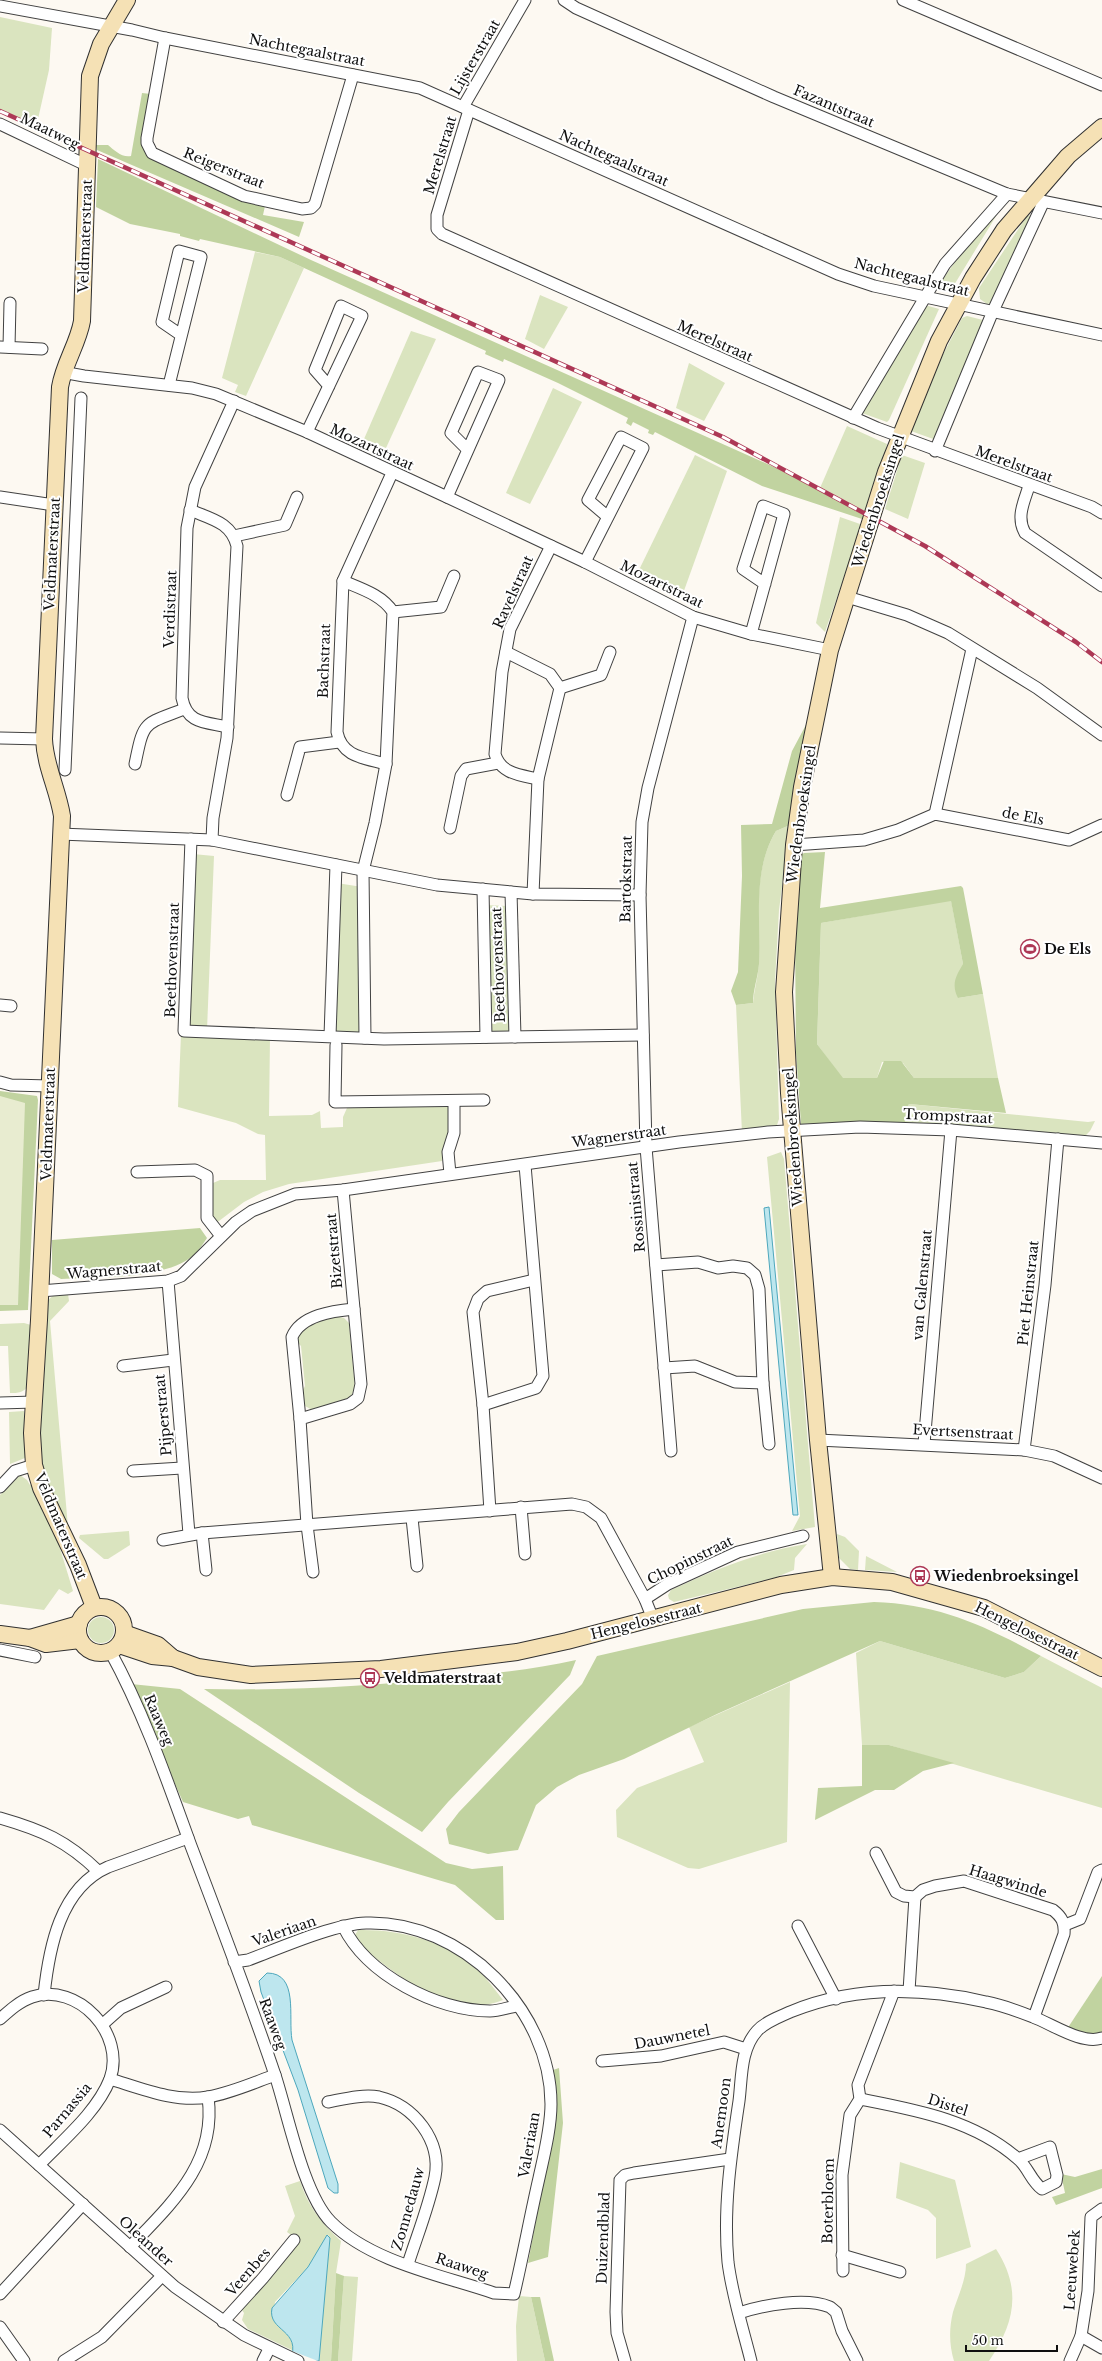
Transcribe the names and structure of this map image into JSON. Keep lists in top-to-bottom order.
{
  "streets": {
    "street": [
      "Nachtegaalstraat",
      "Lijsterstraat",
      "Fazantstraat",
      "Maatweg",
      "Merelstraat",
      "Reigerstraat",
      "Veldmaterstraat",
      "Mozartstraat",
      "Wiedenbroeksingel",
      "Ravelstraat",
      "Verdistraat",
      "Bachstraat",
      "de Els",
      "Bartokstraat",
      "Beethovenstraat",
      "Trompstraat",
      "Wagnerstraat",
      "Rossinistraat",
      "Bizetstraat",
      "van Galenstraat",
      "Piet Heinstraat",
      "Pijperstraat",
      "Evertsenstraat",
      "Chopinstraat",
      "Hengelosestraat",
      "Raaweg",
      "Haagwinde",
      "Valeriaan",
      "Dauwnetel",
      "Distel",
      "Parnassia",
      "Anemoon",
      "Boterbloem",
      "Zonnedauw",
      "Duizendblad",
      "Oleander",
      "Leeuwebek",
      "Veenbes"
    ]
  },
  "crossings": [
    ["Nachtegaalstraat", "Lijsterstraat"],
    ["Nachtegaalstraat", "Merelstraat"],
    ["Nachtegaalstraat", "Reigerstraat"],
    ["Nachtegaalstraat", "Veldmaterstraat"],
    ["Nachtegaalstraat", "Wiedenbroeksingel"],
    ["Lijsterstraat", "Merelstraat"],
    ["Fazantstraat", "Wiedenbroeksingel"],
    ["Maatweg", "Veldmaterstraat"],
    ["Merelstraat", "Wiedenbroeksingel"],
    ["Veldmaterstraat", "Mozartstraat"],
    ["Veldmaterstraat", "Beethovenstraat"],
    ["Veldmaterstraat", "Wagnerstraat"],
    ["Veldmaterstraat", "Hengelosestraat"],
    ["Veldmaterstraat", "Raaweg"],
    ["Mozartstraat", "Wiedenbroeksingel"],
    ["Mozartstraat", "Ravelstraat"],
    ["Mozartstraat", "Verdistraat"],
    ["Mozartstraat", "Bachstraat"],
    ["Mozartstraat", "Bartokstraat"],
    ["Wiedenbroeksingel", "Trompstraat"],
    ["Wiedenbroeksingel", "Wagnerstraat"],
    ["Wiedenbroeksingel", "Evertsenstraat"],
    ["Wiedenbroeksingel", "Hengelosestraat"],
    ["Bartokstraat", "Beethovenstraat"],
    ["Bartokstraat", "Wagnerstraat"],
    ["Bartokstraat", "Rossinistraat"],
    ["Trompstraat", "Wagnerstraat"],
    ["Trompstraat", "van Galenstraat"],
    ["Trompstraat", "Piet Heinstraat"],
    ["Wagnerstraat", "Rossinistraat"],
    ["Wagnerstraat", "Bizetstraat"],
    ["Wagnerstraat", "Pijperstraat"],
    ["van Galenstraat", "Evertsenstraat"],
    ["Piet Heinstraat", "Evertsenstraat"],
    ["Pijperstraat", "Chopinstraat"],
    ["Hengelosestraat", "Raaweg"],
    ["Raaweg", "Valeriaan"],
    ["Raaweg", "Zonnedauw"],
    ["Dauwnetel", "Anemoon"],
    ["Distel", "Boterbloem"],
    ["Parnassia", "Oleander"],
    ["Anemoon", "Duizendblad"],
    ["Oleander", "Veenbes"]
  ],
  "places": {
    "sports": ["De Els"],
    "bus stop": ["Wiedenbroeksingel", "Veldmaterstraat"]
  },
  "scale_bar": "50 m"
}
